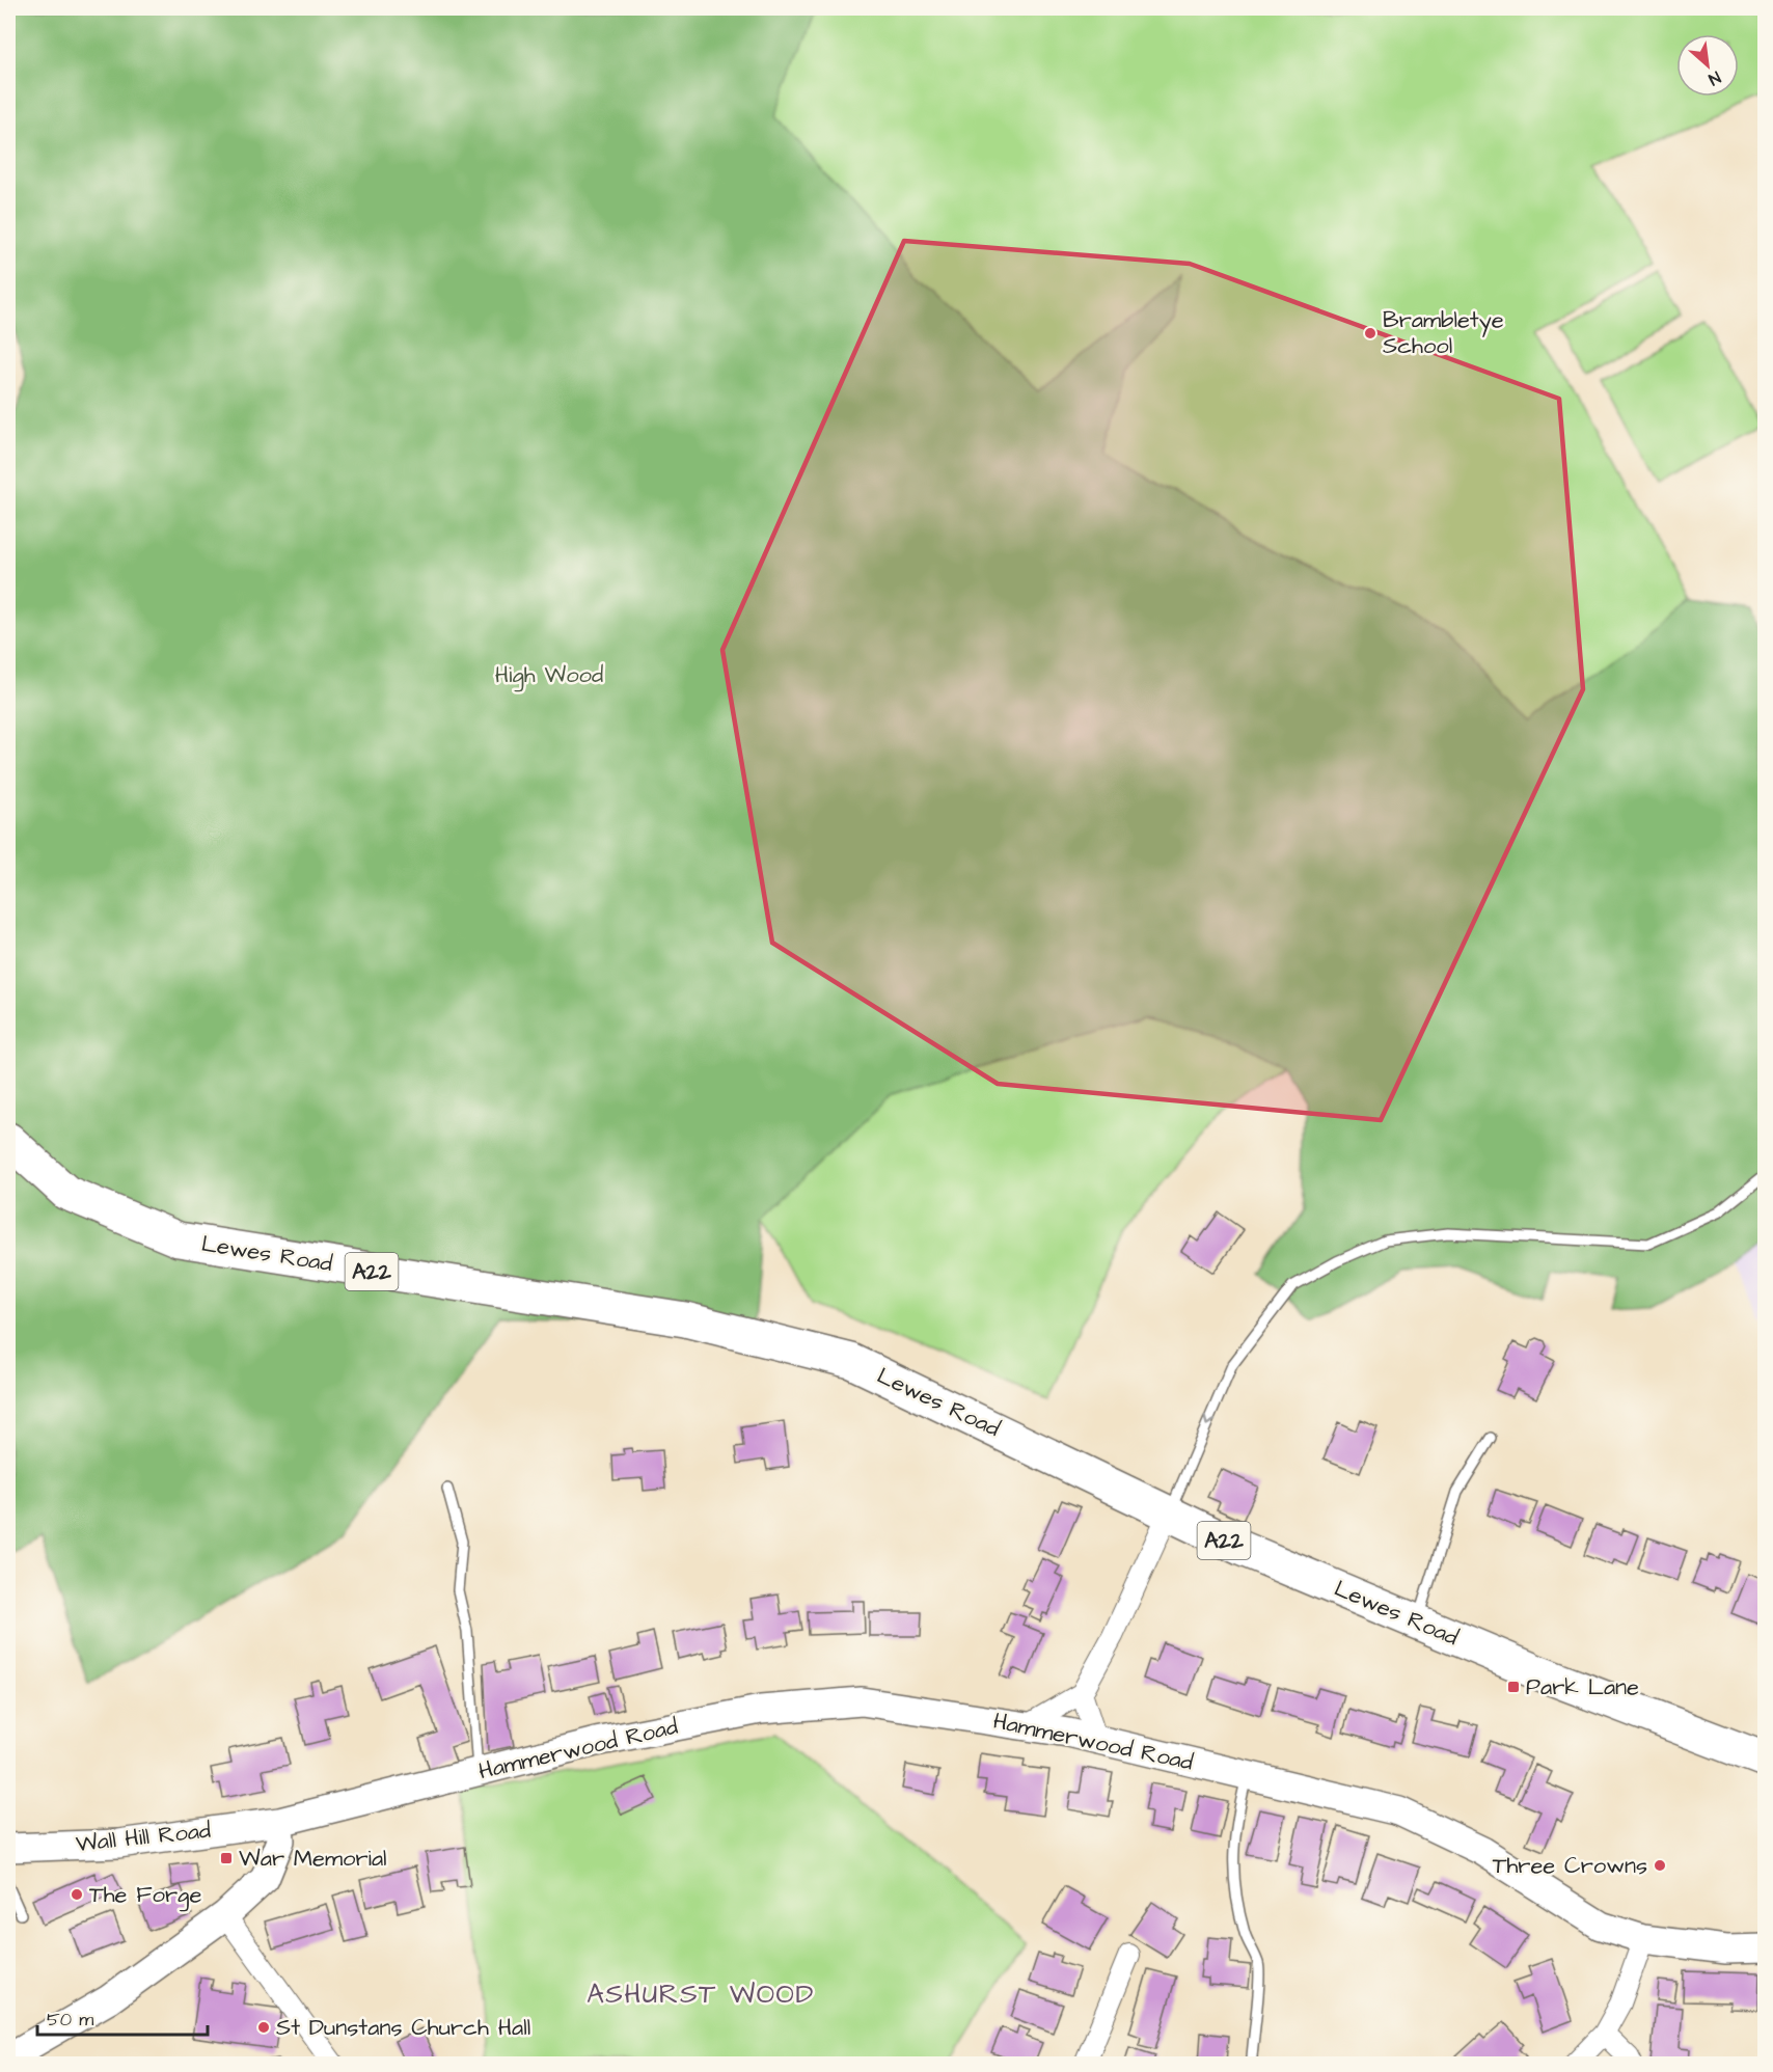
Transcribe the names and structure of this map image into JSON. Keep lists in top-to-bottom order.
{
  "streets": {
    "highway": ["Lewes Road", "A22"],
    "street": ["Hammerwood Road", "Wall Hill Road"]
  },
  "crossings": [
    ["Hammerwood Road", "Wall Hill Road"]
  ],
  "districts": ["ASHURST WOOD"],
  "parks": ["High Wood"],
  "places": {
    "other": [
      "Brambletye School",
      "Three Crowns",
      "The Forge",
      "St Dunstans Church Hall"
    ],
    "transit": ["Park Lane", "War Memorial"]
  },
  "scale_bar": "50 m",
  "north": "bottom right"
}
